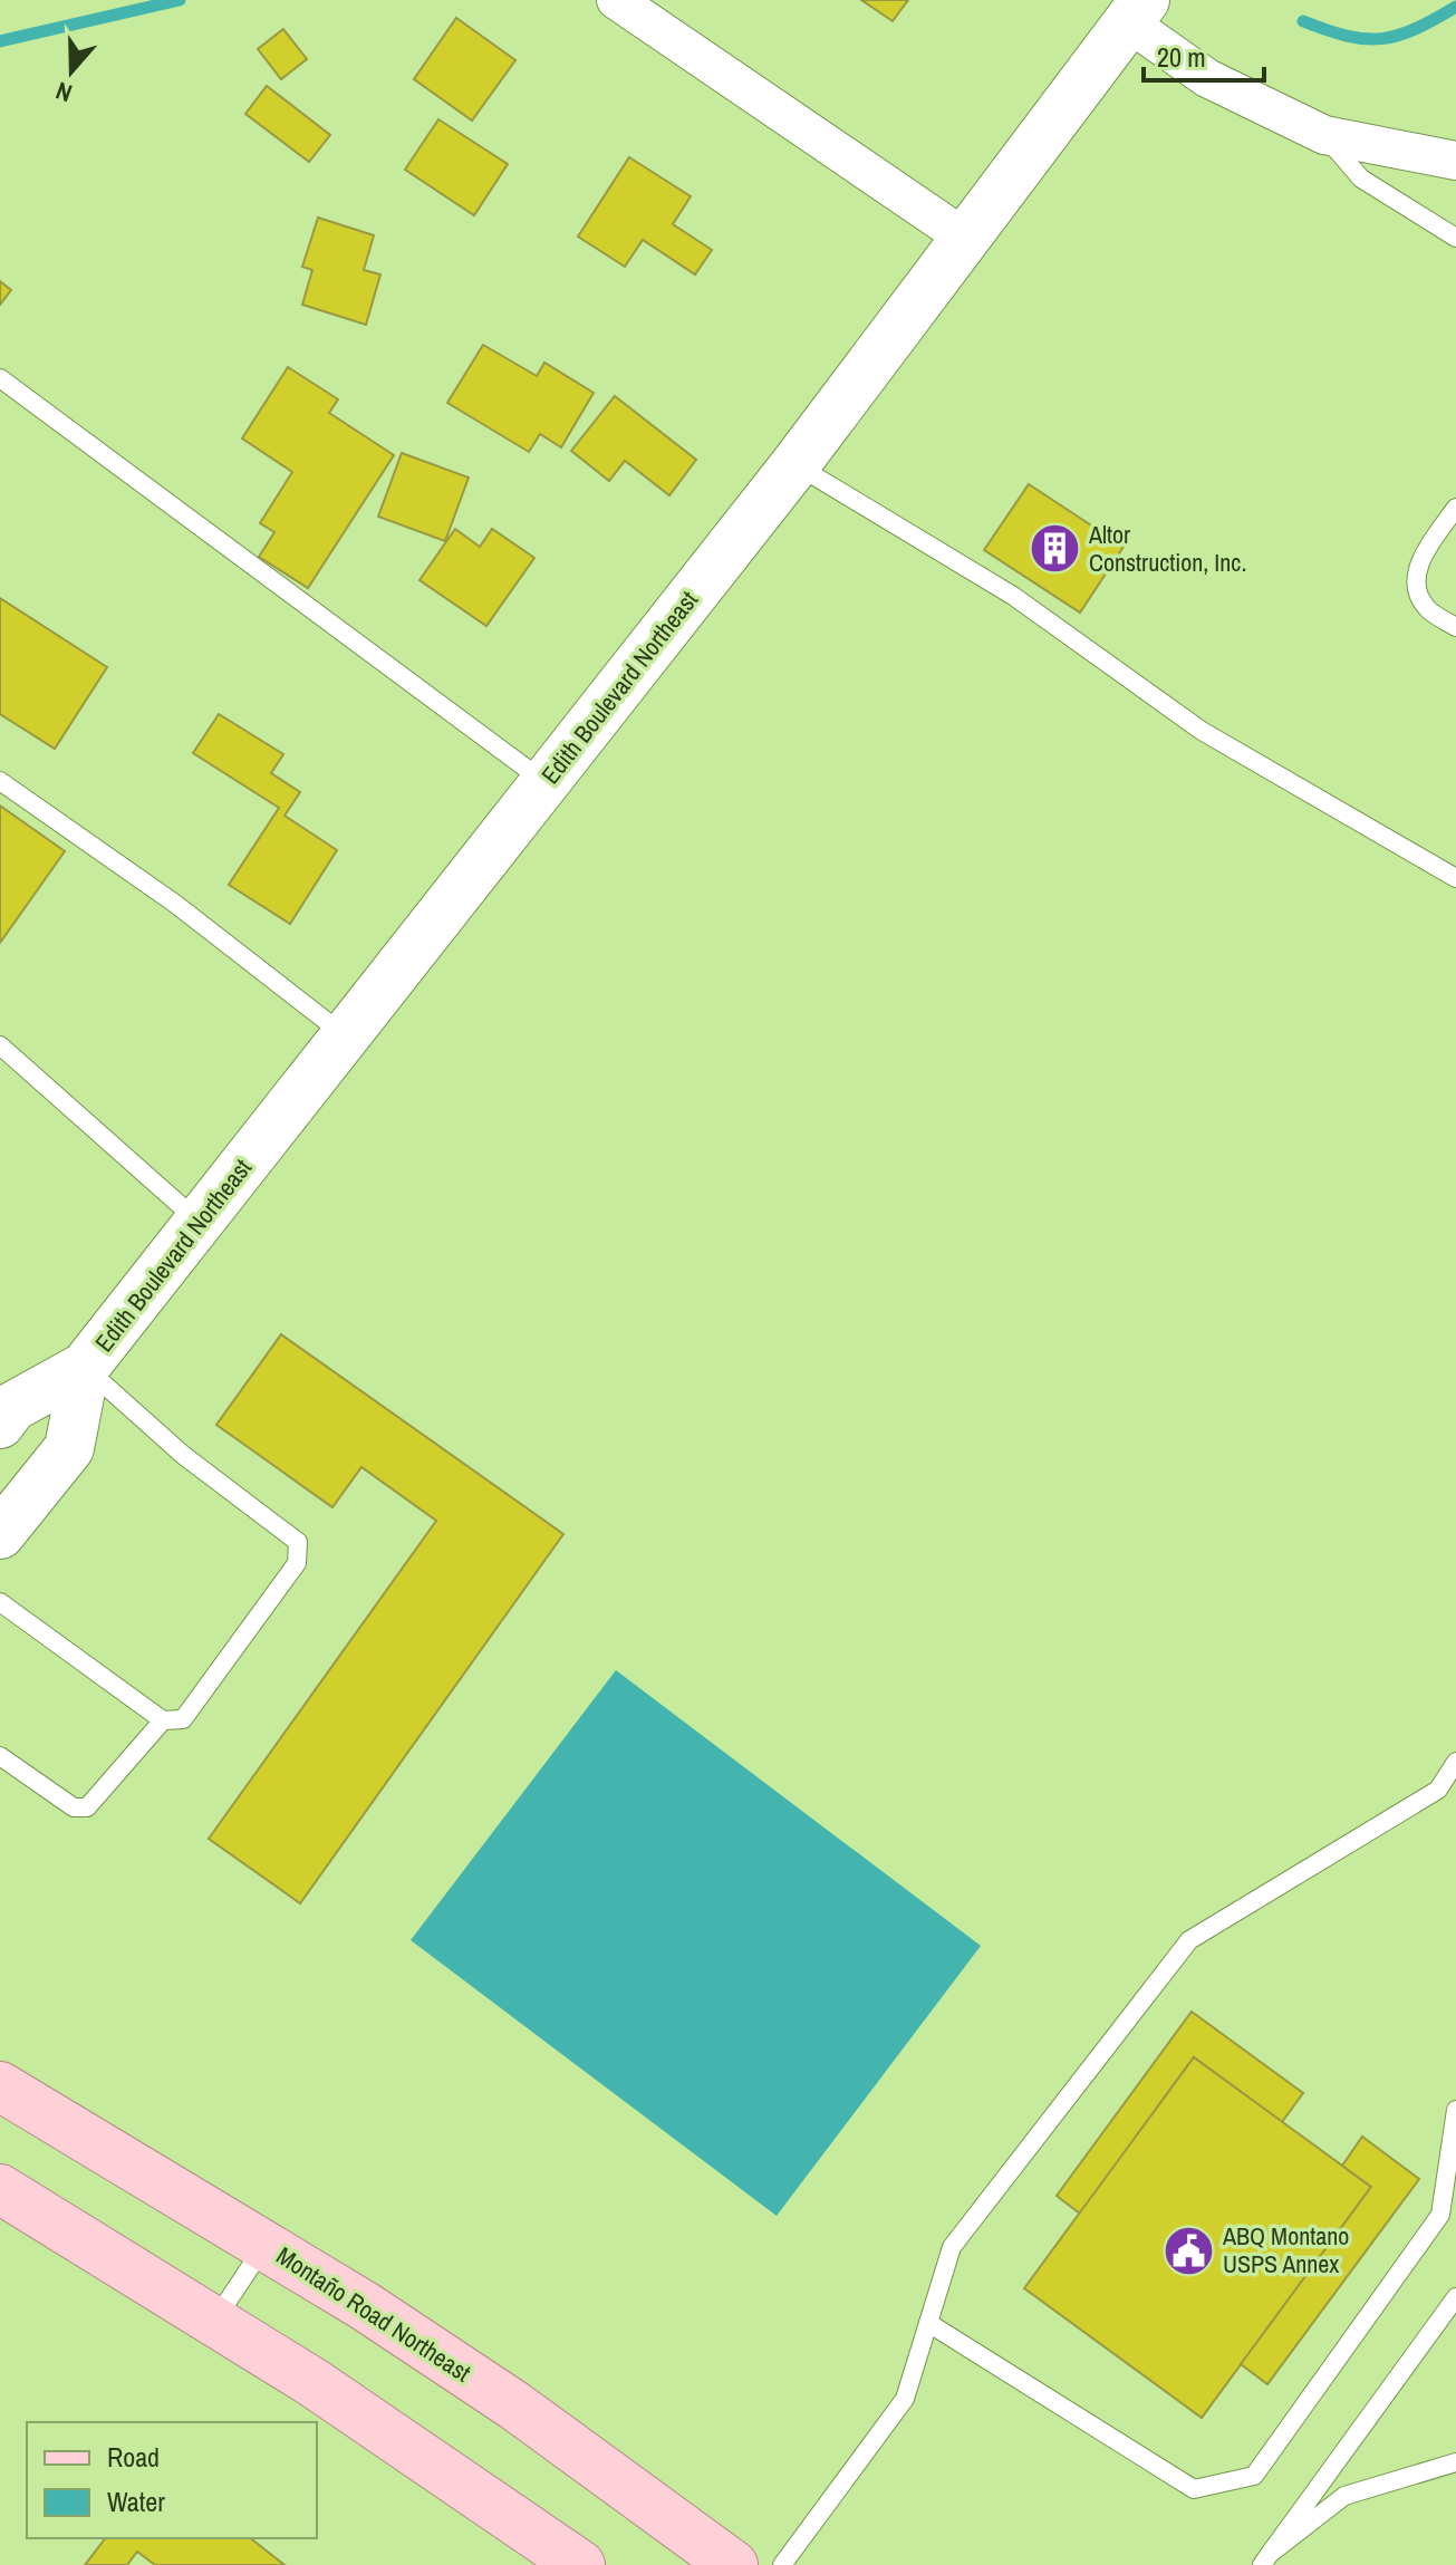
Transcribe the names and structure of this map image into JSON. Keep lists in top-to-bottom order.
{
  "streets": {
    "main road": ["Montaño Road Northeast"],
    "street": ["Edith Boulevard Northeast"]
  },
  "places": {
    "building": ["Altor Construction, Inc."],
    "public building": ["ABQ Montano USPS Annex"]
  },
  "legend": ["Road", "Water"],
  "scale_bar": "20 m",
  "north": "bottom"
}
